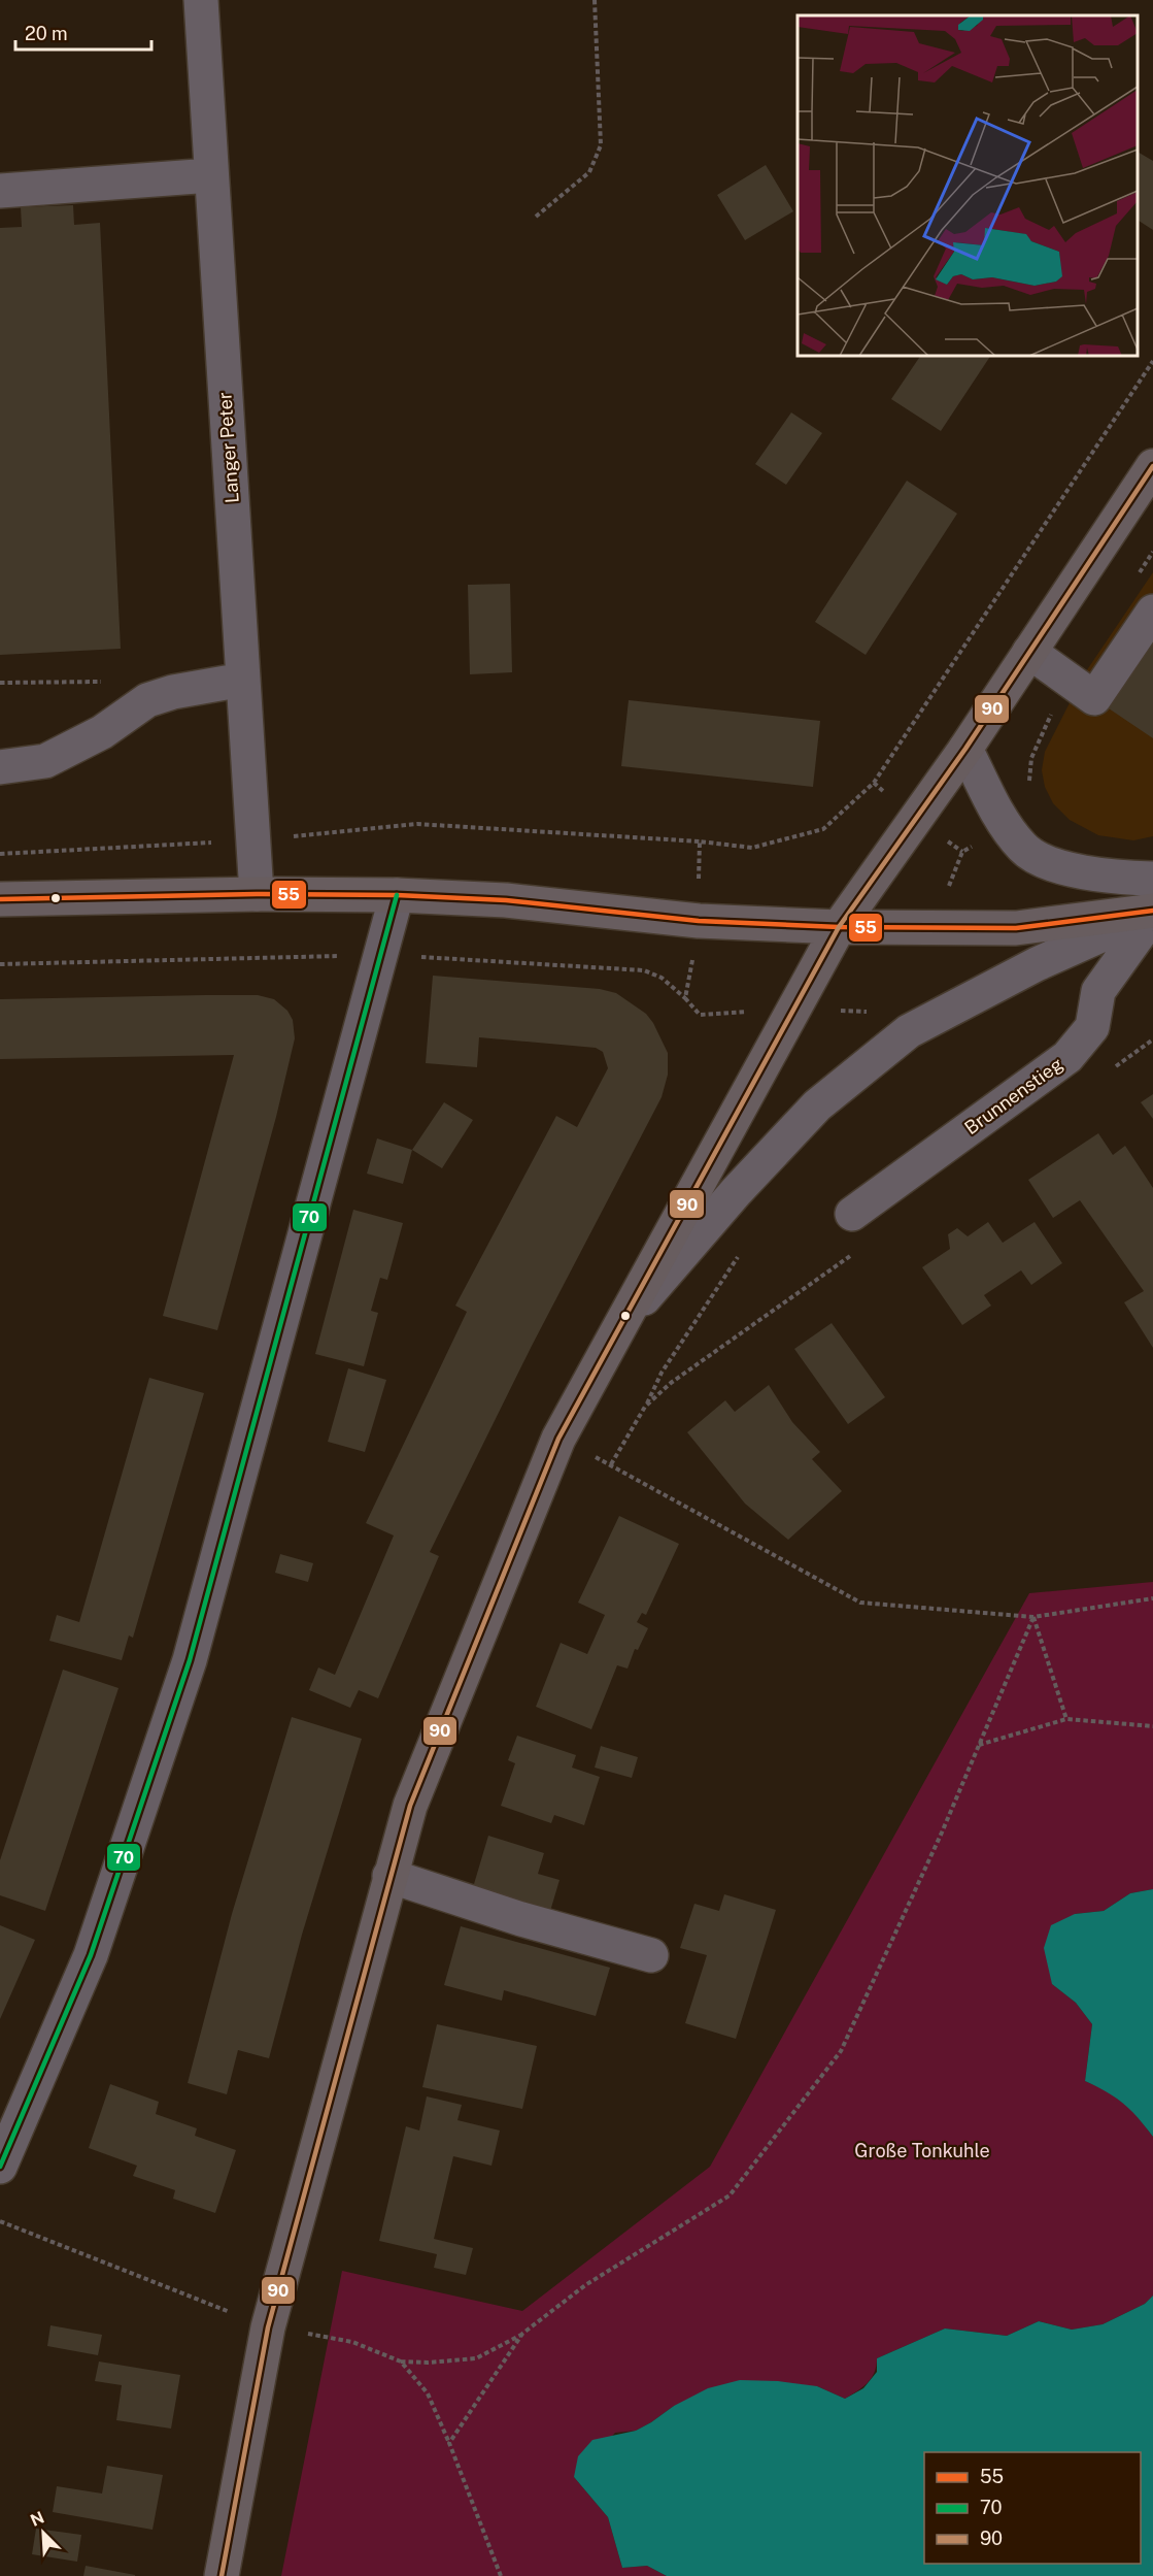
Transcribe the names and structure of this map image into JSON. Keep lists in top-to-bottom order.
{
  "streets": {
    "street": ["Langer Peter", "Brunnenstieg"]
  },
  "parks": ["Große Tonkuhle"],
  "lines": ["transit line 90", "transit line 55", "transit line 70"],
  "legend": ["55", "70", "90"],
  "scale_bar": "20 m",
  "north": "top left"
}
